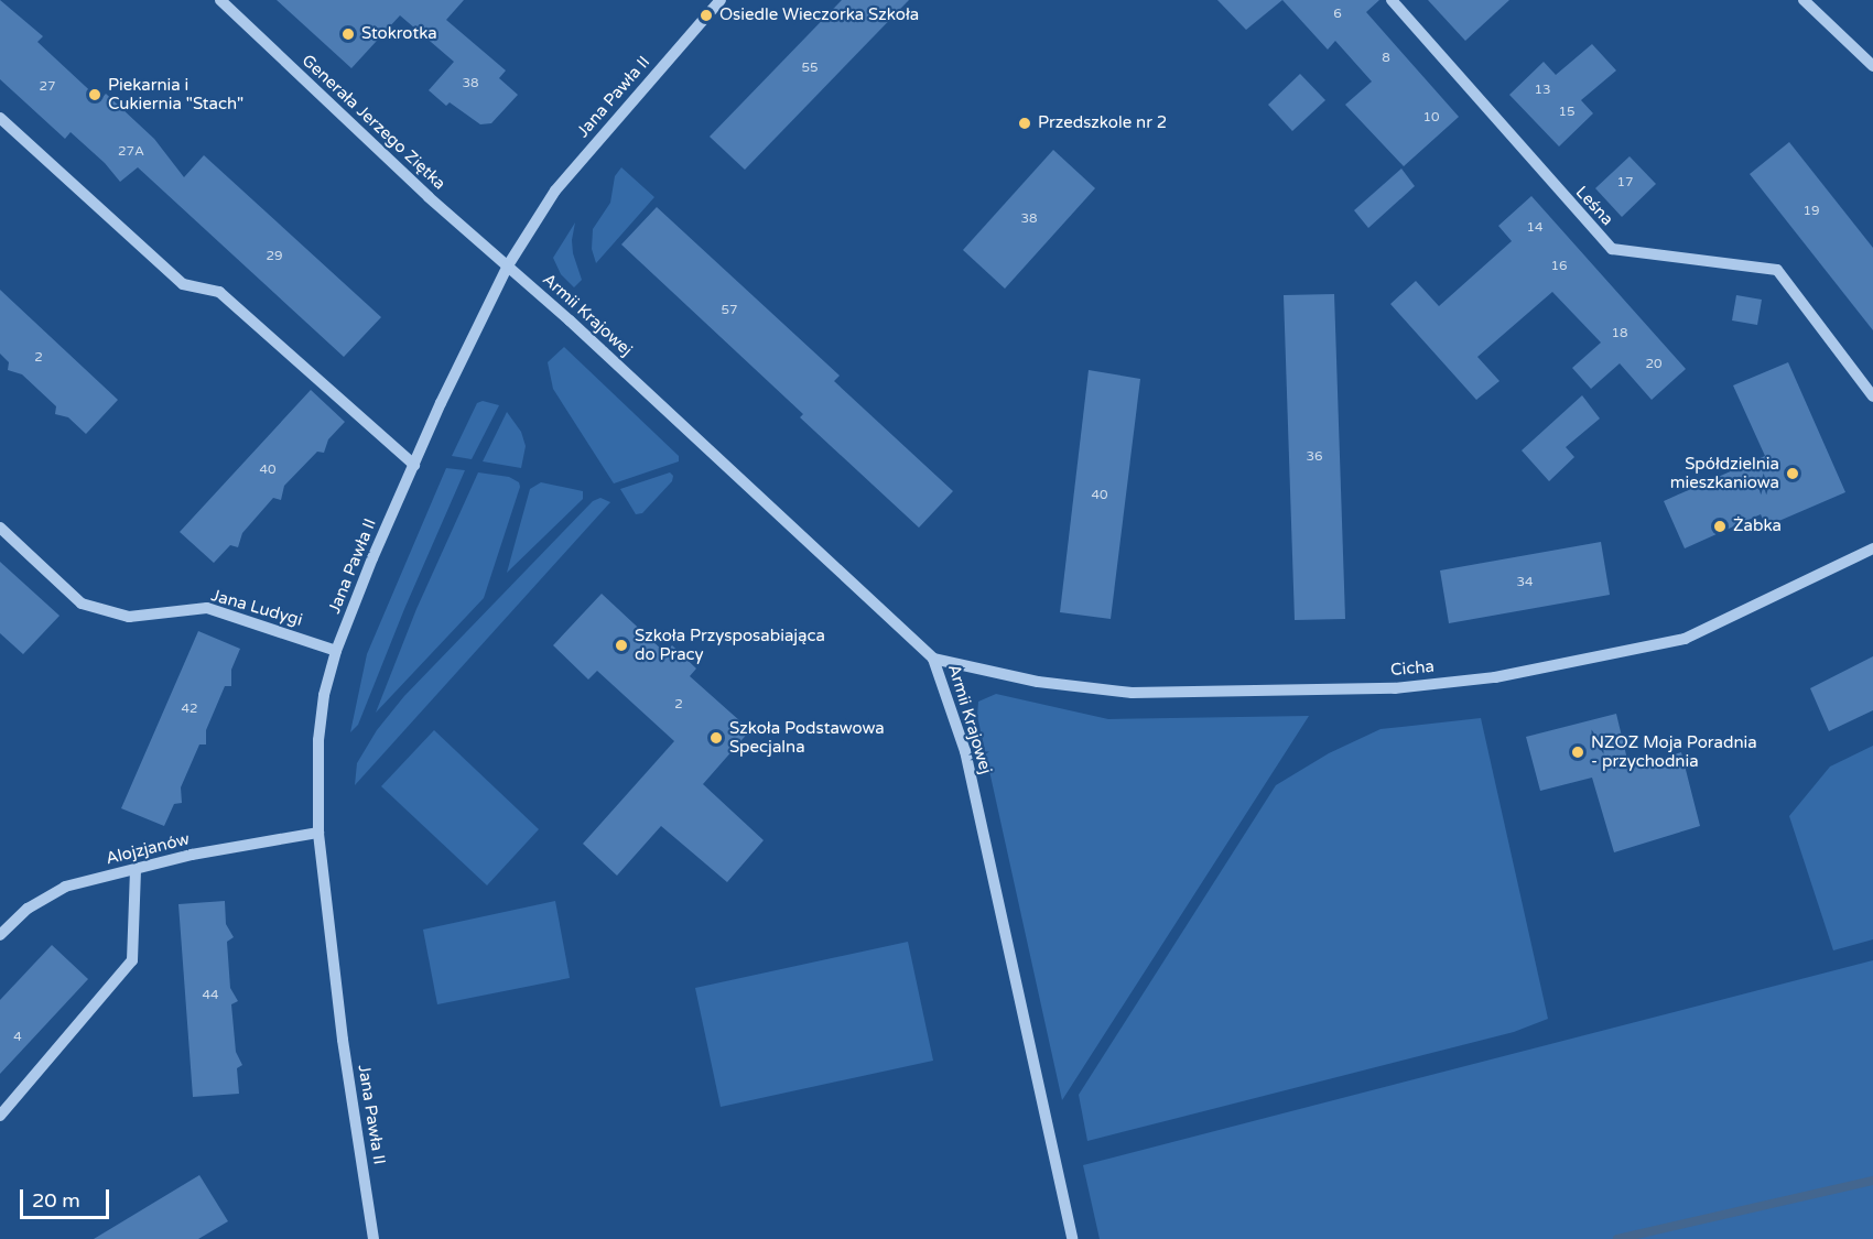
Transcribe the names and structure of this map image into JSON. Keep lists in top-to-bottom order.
{
  "streets": {
    "street": [
      "Jana Pawła II",
      "Generała Jerzego Ziętka",
      "Leśna",
      "Armii Krajowej",
      "Jana Ludygi",
      "Cicha",
      "Alojzjanów"
    ]
  },
  "crossings": [
    ["Jana Pawła II", "Generała Jerzego Ziętka"],
    ["Jana Pawła II", "Armii Krajowej"],
    ["Jana Pawła II", "Jana Ludygi"],
    ["Jana Pawła II", "Alojzjanów"],
    ["Generała Jerzego Ziętka", "Armii Krajowej"],
    ["Armii Krajowej", "Cicha"]
  ],
  "places": [
    "Osiedle Wieczorka Szkoła",
    "Stokrotka",
    "Piekarnia i Cukiernia \"Stach\"",
    "Przedszkole nr 2",
    "Spółdzielnia mieszkaniowa",
    "Żabka",
    "Szkoła Przysposabiająca do Pracy",
    "Szkoła Podstawowa Specjalna",
    "NZOZ Moja Poradnia - przychodnia"
  ],
  "house_numbers": [
    "6",
    "8",
    "55",
    "38",
    "27",
    "13",
    "15",
    "10",
    "27A",
    "17",
    "19",
    "38",
    "14",
    "29",
    "16",
    "57",
    "18",
    "2",
    "20",
    "36",
    "40",
    "40",
    "34",
    "2",
    "42",
    "44",
    "4"
  ],
  "scale_bar": "20 m"
}
